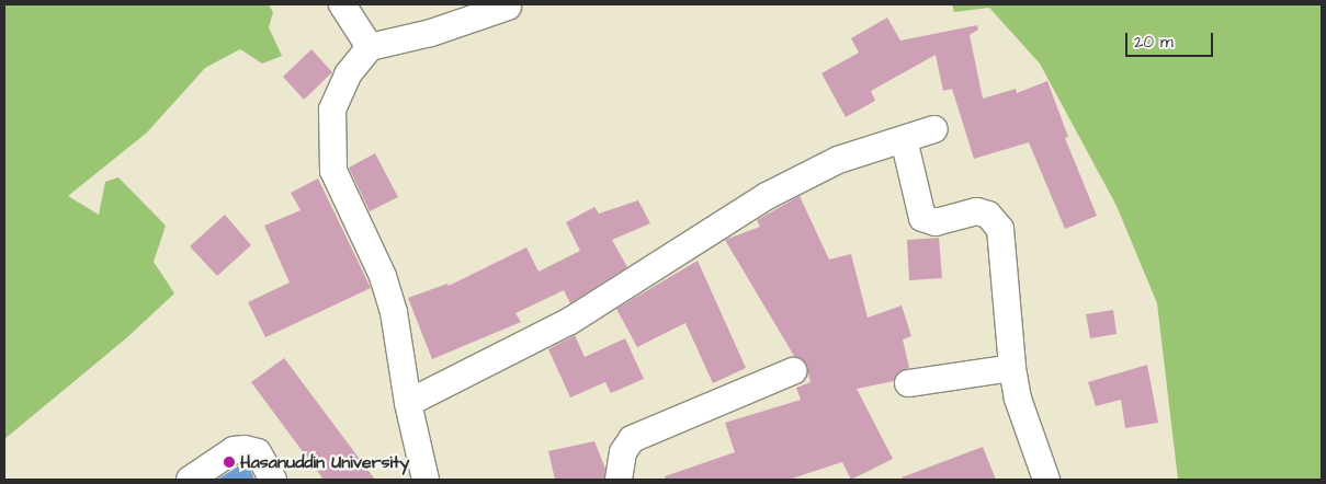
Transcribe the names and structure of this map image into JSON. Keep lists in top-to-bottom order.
{
  "places": ["Hasanuddin University"],
  "scale_bar": "20 m"
}
